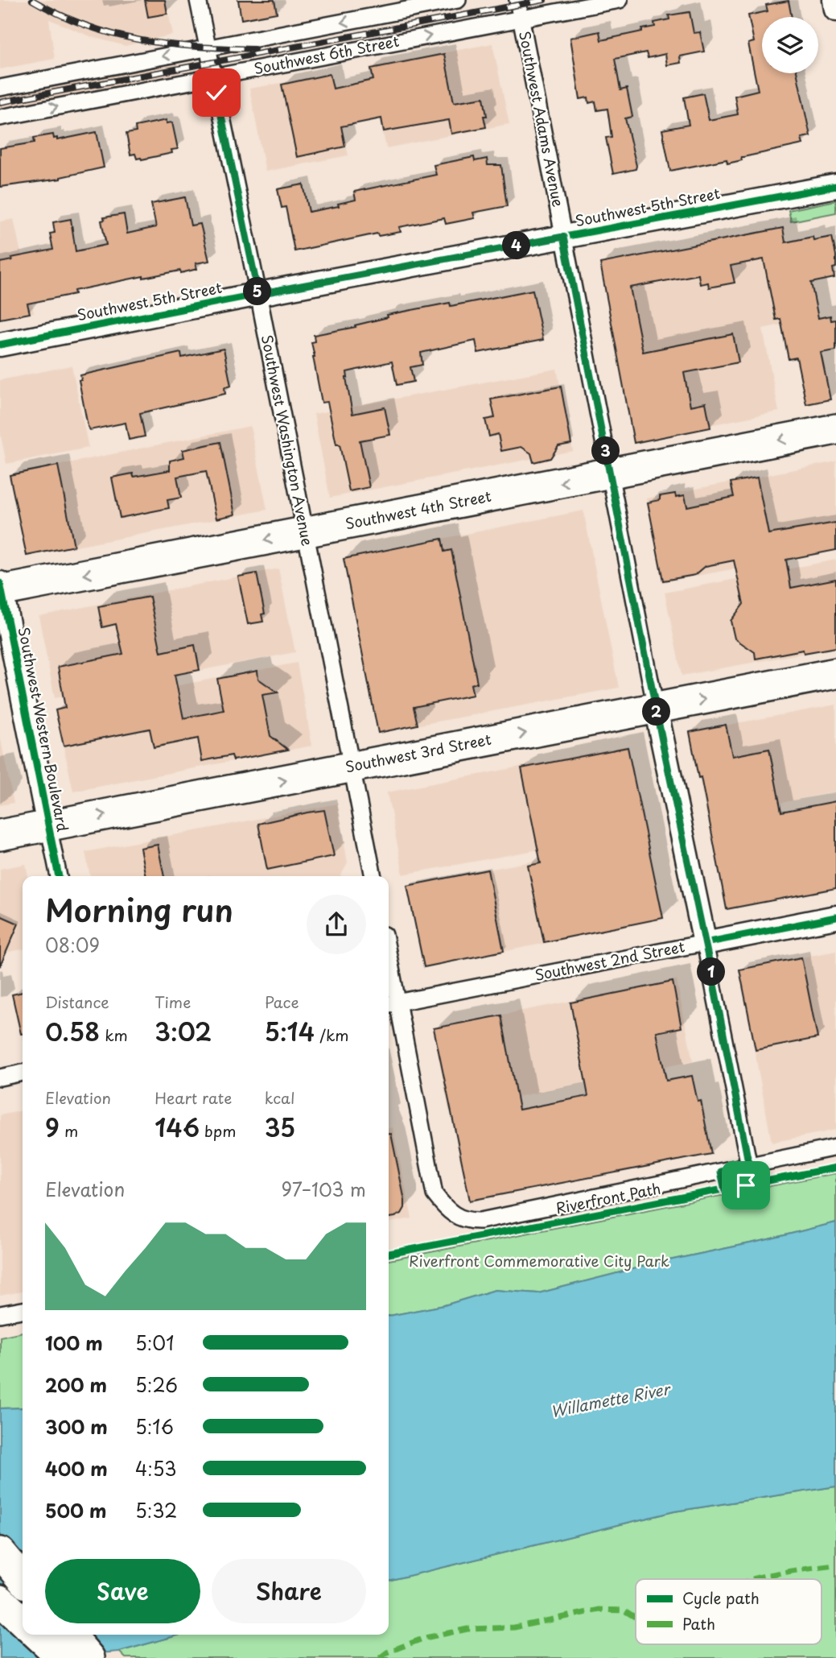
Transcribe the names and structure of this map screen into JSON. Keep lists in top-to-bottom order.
{
  "streets": {
    "highway": ["Southwest 4th Street", "Southwest 3rd Street"],
    "street": [
      "Southwest 6th Street",
      "Southwest Adams Avenue",
      "Southwest 5th Street",
      "Southwest Washington Avenue",
      "Southwest Western Boulevard",
      "Southwest 2nd Street"
    ],
    "cycle path": ["Riverfront Path"]
  },
  "crossings": [
    ["Southwest 6th Street", "Southwest Adams Avenue"],
    ["Southwest 6th Street", "Southwest Washington Avenue"],
    ["Southwest Adams Avenue", "Southwest 5th Street"],
    ["Southwest Adams Avenue", "Southwest 4th Street"],
    ["Southwest Adams Avenue", "Southwest 3rd Street"],
    ["Southwest Adams Avenue", "Southwest 2nd Street"],
    ["Southwest 5th Street", "Southwest Washington Avenue"],
    ["Southwest Washington Avenue", "Southwest 4th Street"],
    ["Southwest Washington Avenue", "Southwest 3rd Street"],
    ["Southwest 4th Street", "Southwest Western Boulevard"],
    ["Southwest Western Boulevard", "Southwest 3rd Street"]
  ],
  "one_way": ["Southwest 4th Street", "Southwest 3rd Street"],
  "water": ["Willamette River"],
  "parks": ["Riverfront Commemorative City Park"],
  "legend": ["Cycle path", "Path"],
  "page": {
    "pins": [
      "4",
      "5",
      "3",
      "2",
      "1"
    ],
    "heading": ["Morning run", "08:09"],
    "stats": [
      ["Distance", "0.58 km"],
      ["Time", "3:02"],
      ["Pace", "5:14 /km"],
      ["Elevation", "9 m"],
      ["Heart rate", "146 bpm"],
      ["kcal", "35"]
    ],
    "chart": ["Elevation", "97–103 m"],
    "list": [
      {
        "name": "100 m",
        "note": "5:01"
      },
      {
        "name": "200 m",
        "note": "5:26"
      },
      {
        "name": "300 m",
        "note": "5:16"
      },
      {
        "name": "400 m",
        "note": "4:53"
      },
      {
        "name": "500 m",
        "note": "5:32"
      }
    ],
    "buttons": ["Save", "Share"]
  }
}
